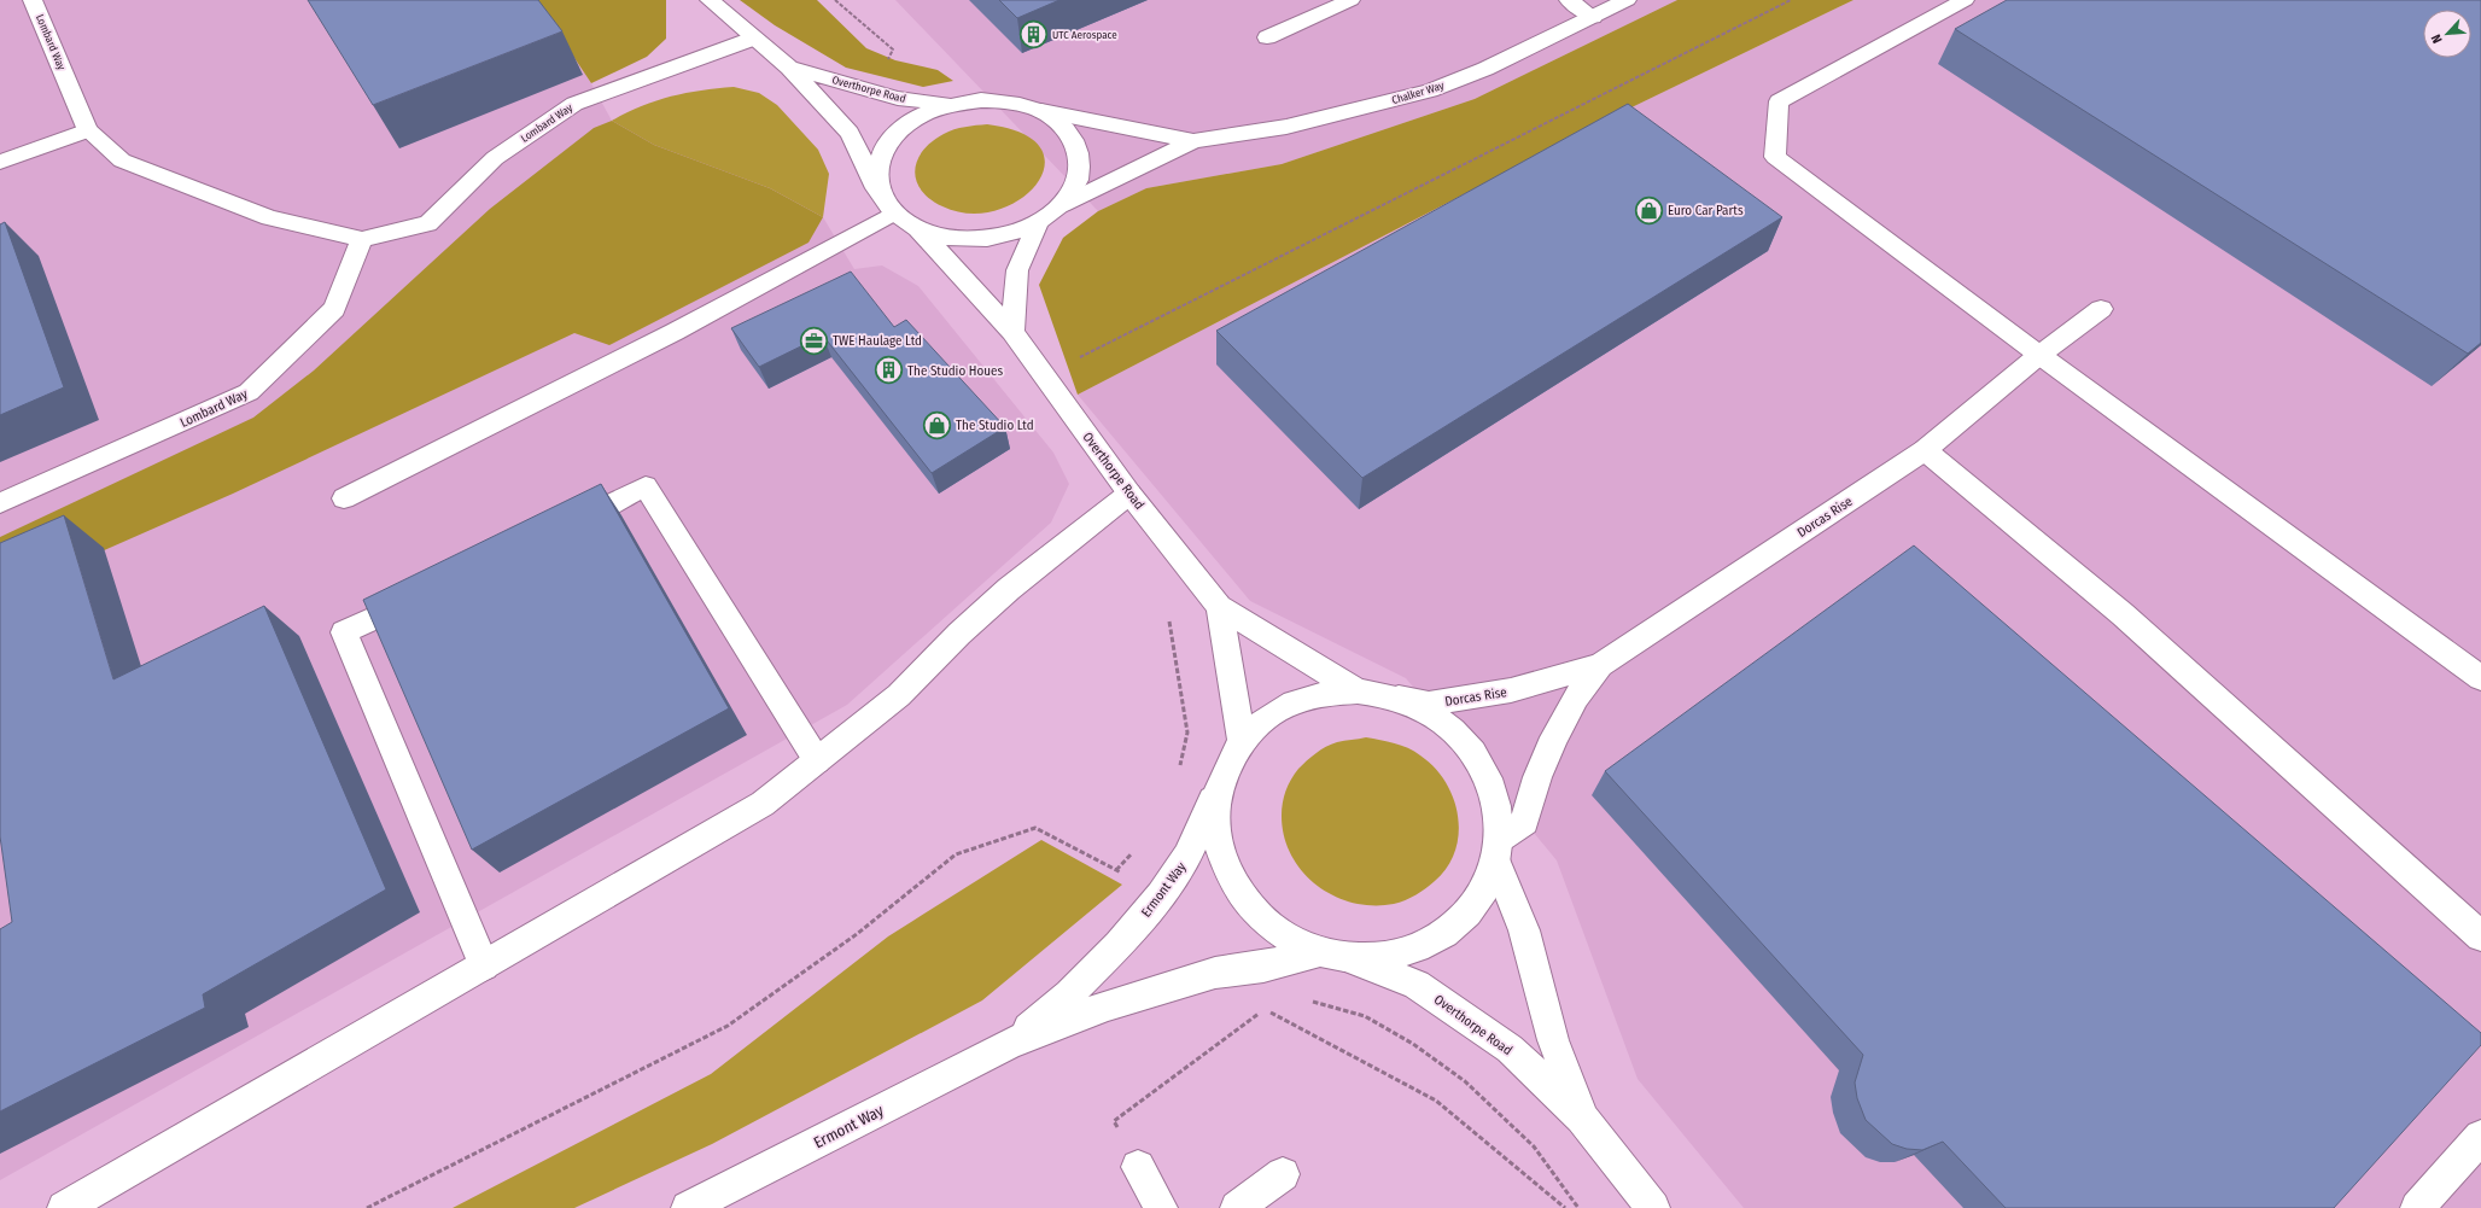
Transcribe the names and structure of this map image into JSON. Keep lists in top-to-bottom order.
{
  "streets": {
    "street": [
      "Lombard Way",
      "Overthorpe Road",
      "Chalker Way",
      "Dorcas Rise",
      "Ermont Way"
    ]
  },
  "crossings": [
    ["Lombard Way", "Overthorpe Road"],
    ["Overthorpe Road", "Chalker Way"],
    ["Overthorpe Road", "Dorcas Rise"],
    ["Overthorpe Road", "Ermont Way"],
    ["Dorcas Rise", "Ermont Way"]
  ],
  "places": {
    "building": ["UTC Aerospace", "The Studio Houes"],
    "shop": ["Euro Car Parts", "The Studio Ltd"],
    "office": ["TWE Haulage Ltd"]
  },
  "north": "bottom left"
}
